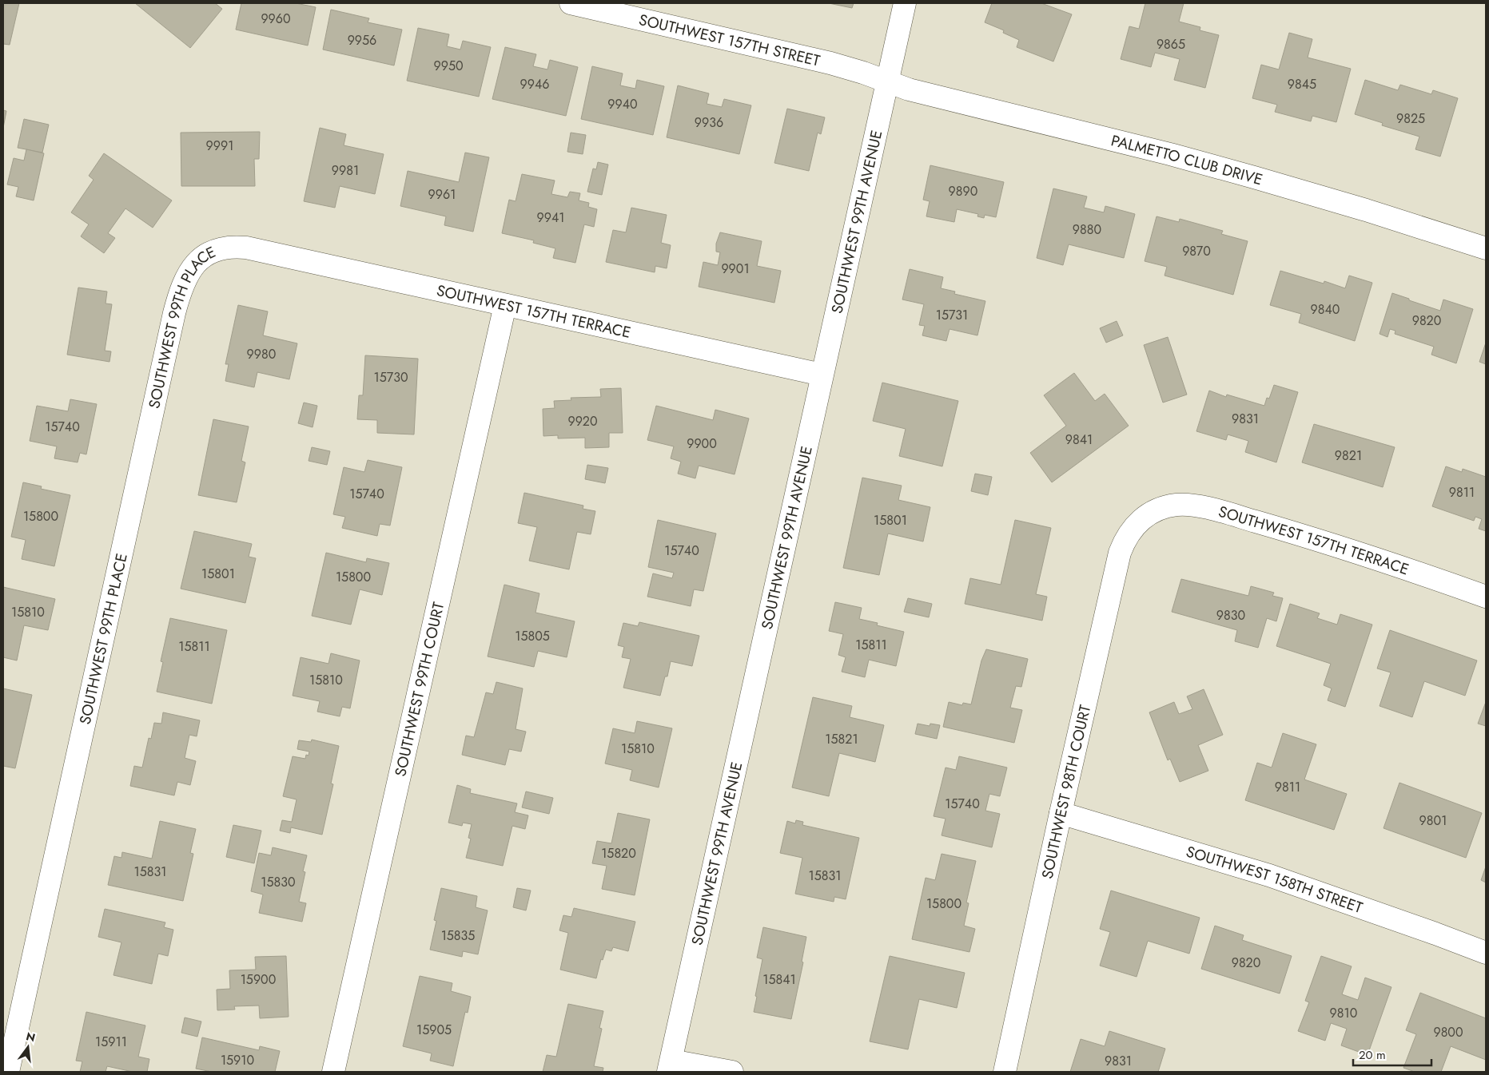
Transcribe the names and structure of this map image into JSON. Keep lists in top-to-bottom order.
{
  "streets": {
    "street": [
      "SOUTHWEST 157TH STREET",
      "PALMETTO CLUB DRIVE",
      "SOUTHWEST 99TH AVENUE",
      "SOUTHWEST 157TH TERRACE",
      "SOUTHWEST 99TH PLACE",
      "SOUTHWEST 99TH COURT",
      "SOUTHWEST 98TH COURT",
      "SOUTHWEST 158TH STREET"
    ]
  },
  "crossings": [
    ["SOUTHWEST 157TH STREET", "PALMETTO CLUB DRIVE"],
    ["SOUTHWEST 157TH STREET", "SOUTHWEST 99TH AVENUE"],
    ["PALMETTO CLUB DRIVE", "SOUTHWEST 99TH AVENUE"],
    ["SOUTHWEST 99TH AVENUE", "SOUTHWEST 157TH TERRACE"],
    ["SOUTHWEST 157TH TERRACE", "SOUTHWEST 99TH PLACE"],
    ["SOUTHWEST 157TH TERRACE", "SOUTHWEST 99TH COURT"],
    ["SOUTHWEST 157TH TERRACE", "SOUTHWEST 98TH COURT"],
    ["SOUTHWEST 98TH COURT", "SOUTHWEST 158TH STREET"]
  ],
  "house_numbers": [
    "9960",
    "9956",
    "9865",
    "9950",
    "9946",
    "9845",
    "9940",
    "9825",
    "9936",
    "9991",
    "9981",
    "9890",
    "9961",
    "9941",
    "9880",
    "9870",
    "9901",
    "9840",
    "15731",
    "9820",
    "9980",
    "15730",
    "9831",
    "9920",
    "15740",
    "9841",
    "9900",
    "9821",
    "9811",
    "15740",
    "15800",
    "15801",
    "15740",
    "15801",
    "15800",
    "15810",
    "9830",
    "15805",
    "15811",
    "15811",
    "15810",
    "15821",
    "15810",
    "9811",
    "15740",
    "9801",
    "15820",
    "15831",
    "15831",
    "15830",
    "15800",
    "15835",
    "9820",
    "15900",
    "15841",
    "9810",
    "15905",
    "9800",
    "15911",
    "15910",
    "9831"
  ],
  "scale_bar": "20 m",
  "north": "top"
}
